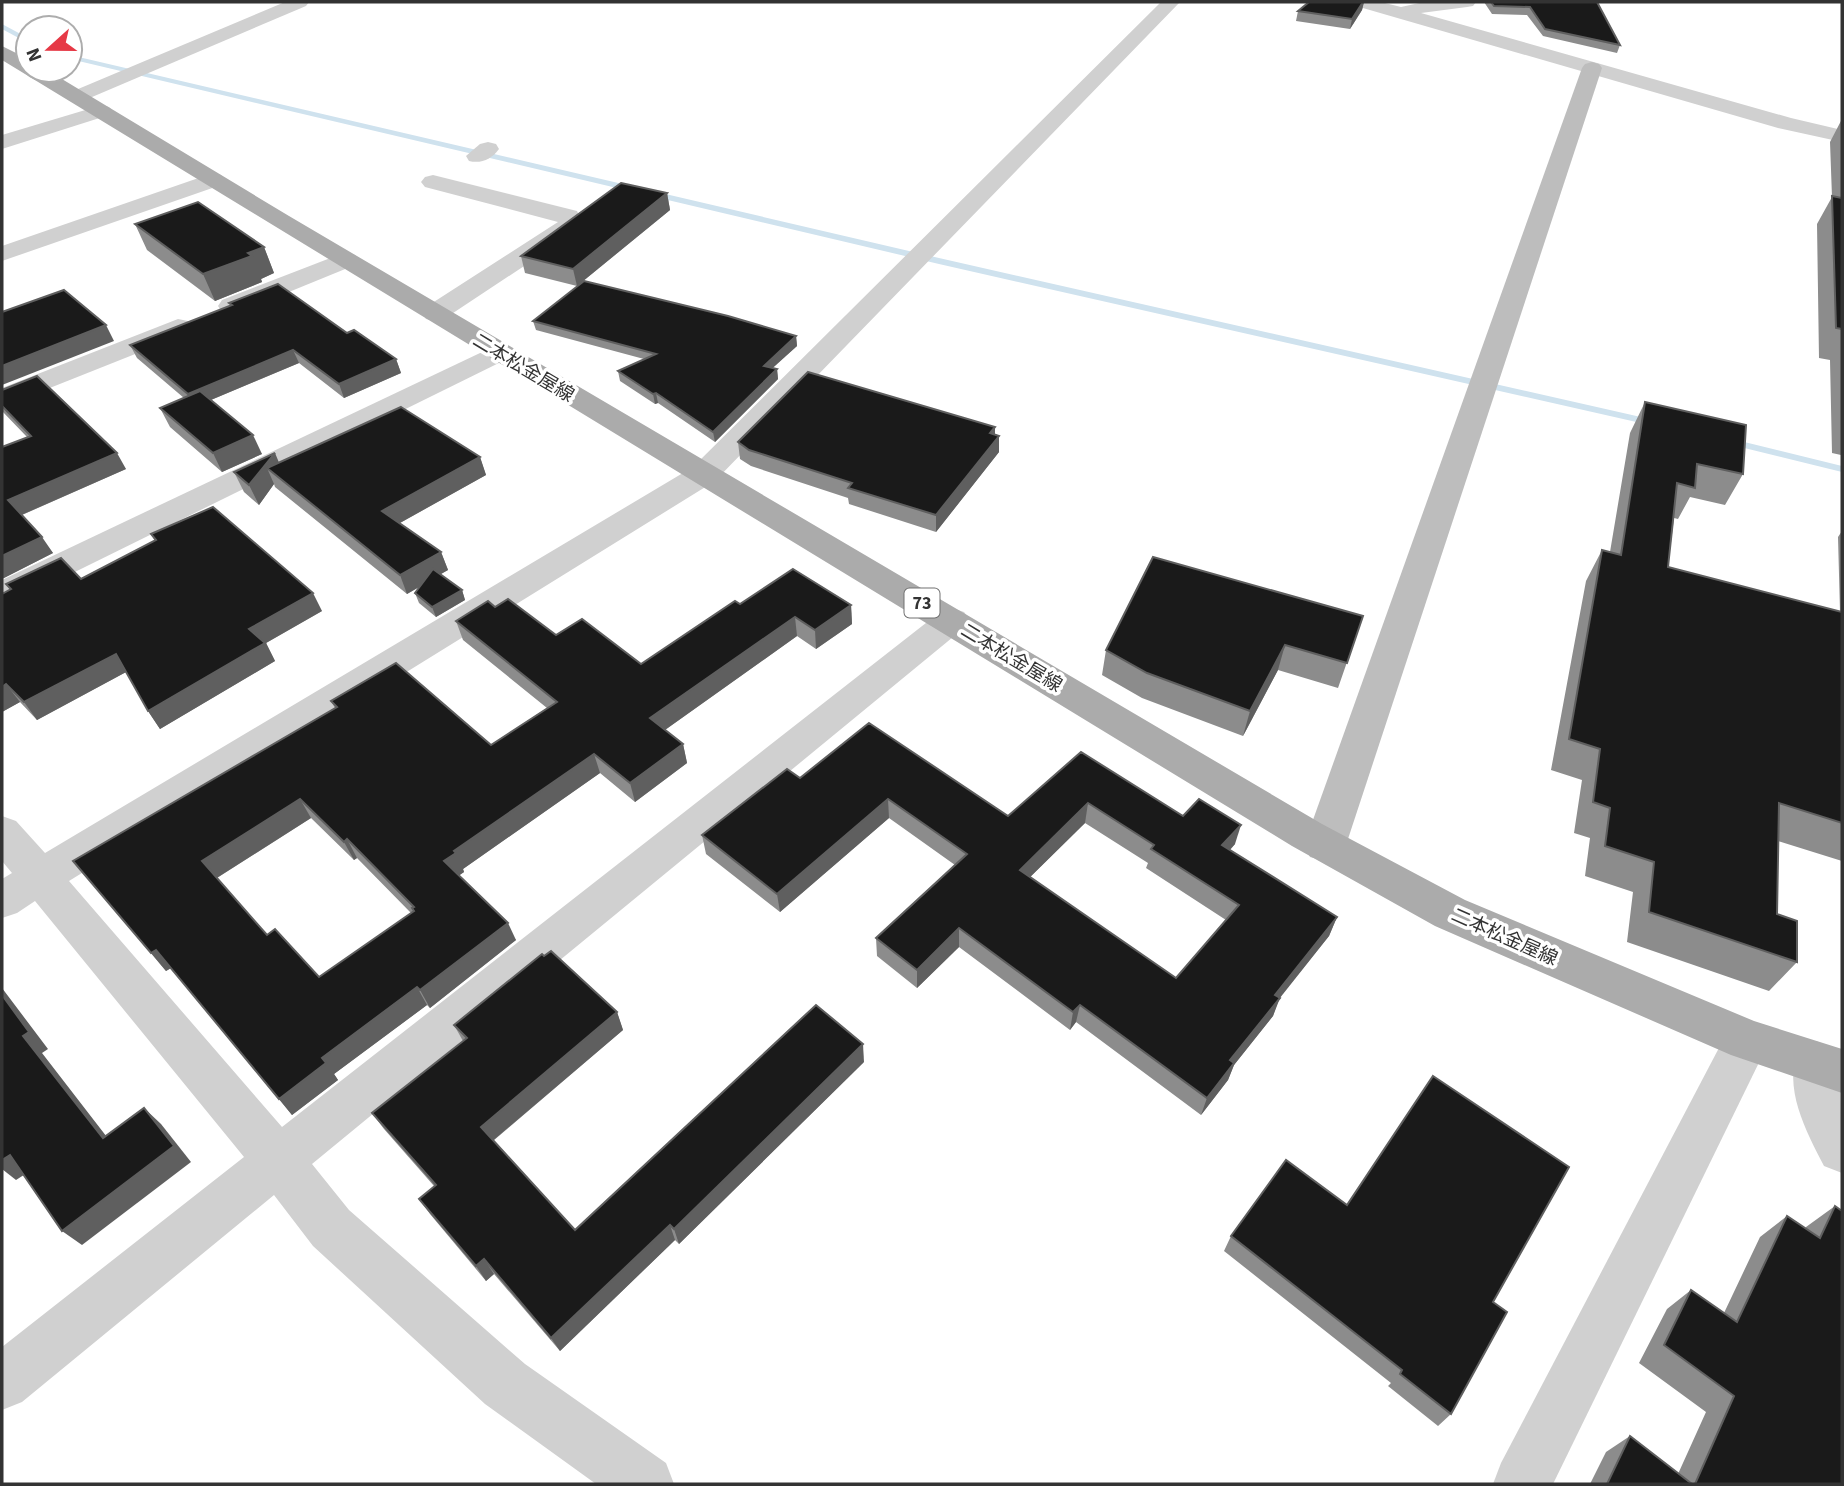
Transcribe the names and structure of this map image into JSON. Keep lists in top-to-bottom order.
{
  "streets": {
    "main road": ["二本松金屋線", "73"]
  },
  "north": "left"
}
